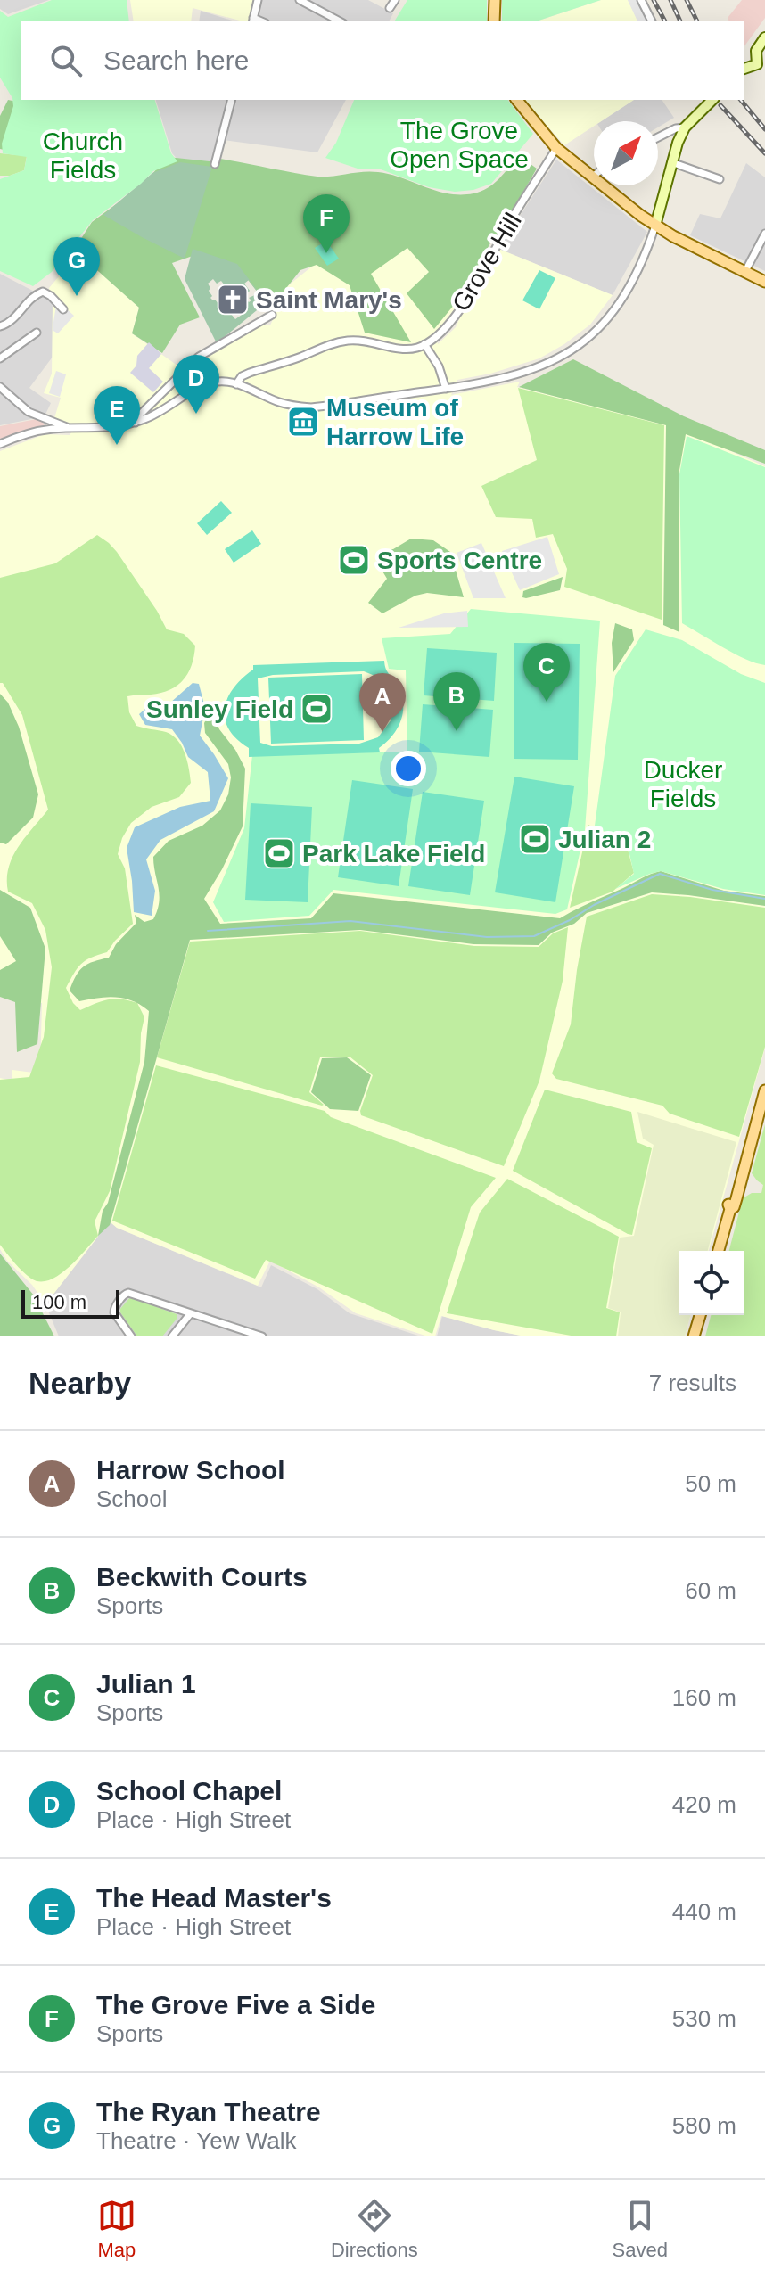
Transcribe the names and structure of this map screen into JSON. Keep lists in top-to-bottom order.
{
  "streets": {
    "street": ["Grove Hill"]
  },
  "parks": ["The Grove Open Space", "Church Fields", "Ducker Fields"],
  "places": {
    "church": ["Saint Mary's"],
    "museum": ["Museum of Harrow Life"],
    "sports": [
      "Sports Centre",
      "Sunley Field",
      "Julian 2",
      "Park Lake Field"
    ]
  },
  "scale_bar": "100 m",
  "north": "top right",
  "page": {
    "search": "Search here",
    "pins": [
      "F",
      "G",
      "D",
      "E",
      "C",
      "B",
      "A"
    ],
    "scale": "100 m",
    "heading": ["Nearby", "7 results"],
    "list": [
      {
        "mark": "A",
        "name": "Harrow School",
        "note": "School",
        "value": "50 m"
      },
      {
        "mark": "B",
        "name": "Beckwith Courts",
        "note": "Sports",
        "value": "60 m"
      },
      {
        "mark": "C",
        "name": "Julian 1",
        "note": "Sports",
        "value": "160 m"
      },
      {
        "mark": "D",
        "name": "School Chapel",
        "note": "Place · High Street",
        "value": "420 m"
      },
      {
        "mark": "E",
        "name": "The Head Master's",
        "note": "Place · High Street",
        "value": "440 m"
      },
      {
        "mark": "F",
        "name": "The Grove Five a Side",
        "note": "Sports",
        "value": "530 m"
      },
      {
        "mark": "G",
        "name": "The Ryan Theatre",
        "note": "Theatre · Yew Walk",
        "value": "580 m"
      }
    ],
    "nav": ["Map", "Directions", "Saved"]
  }
}
